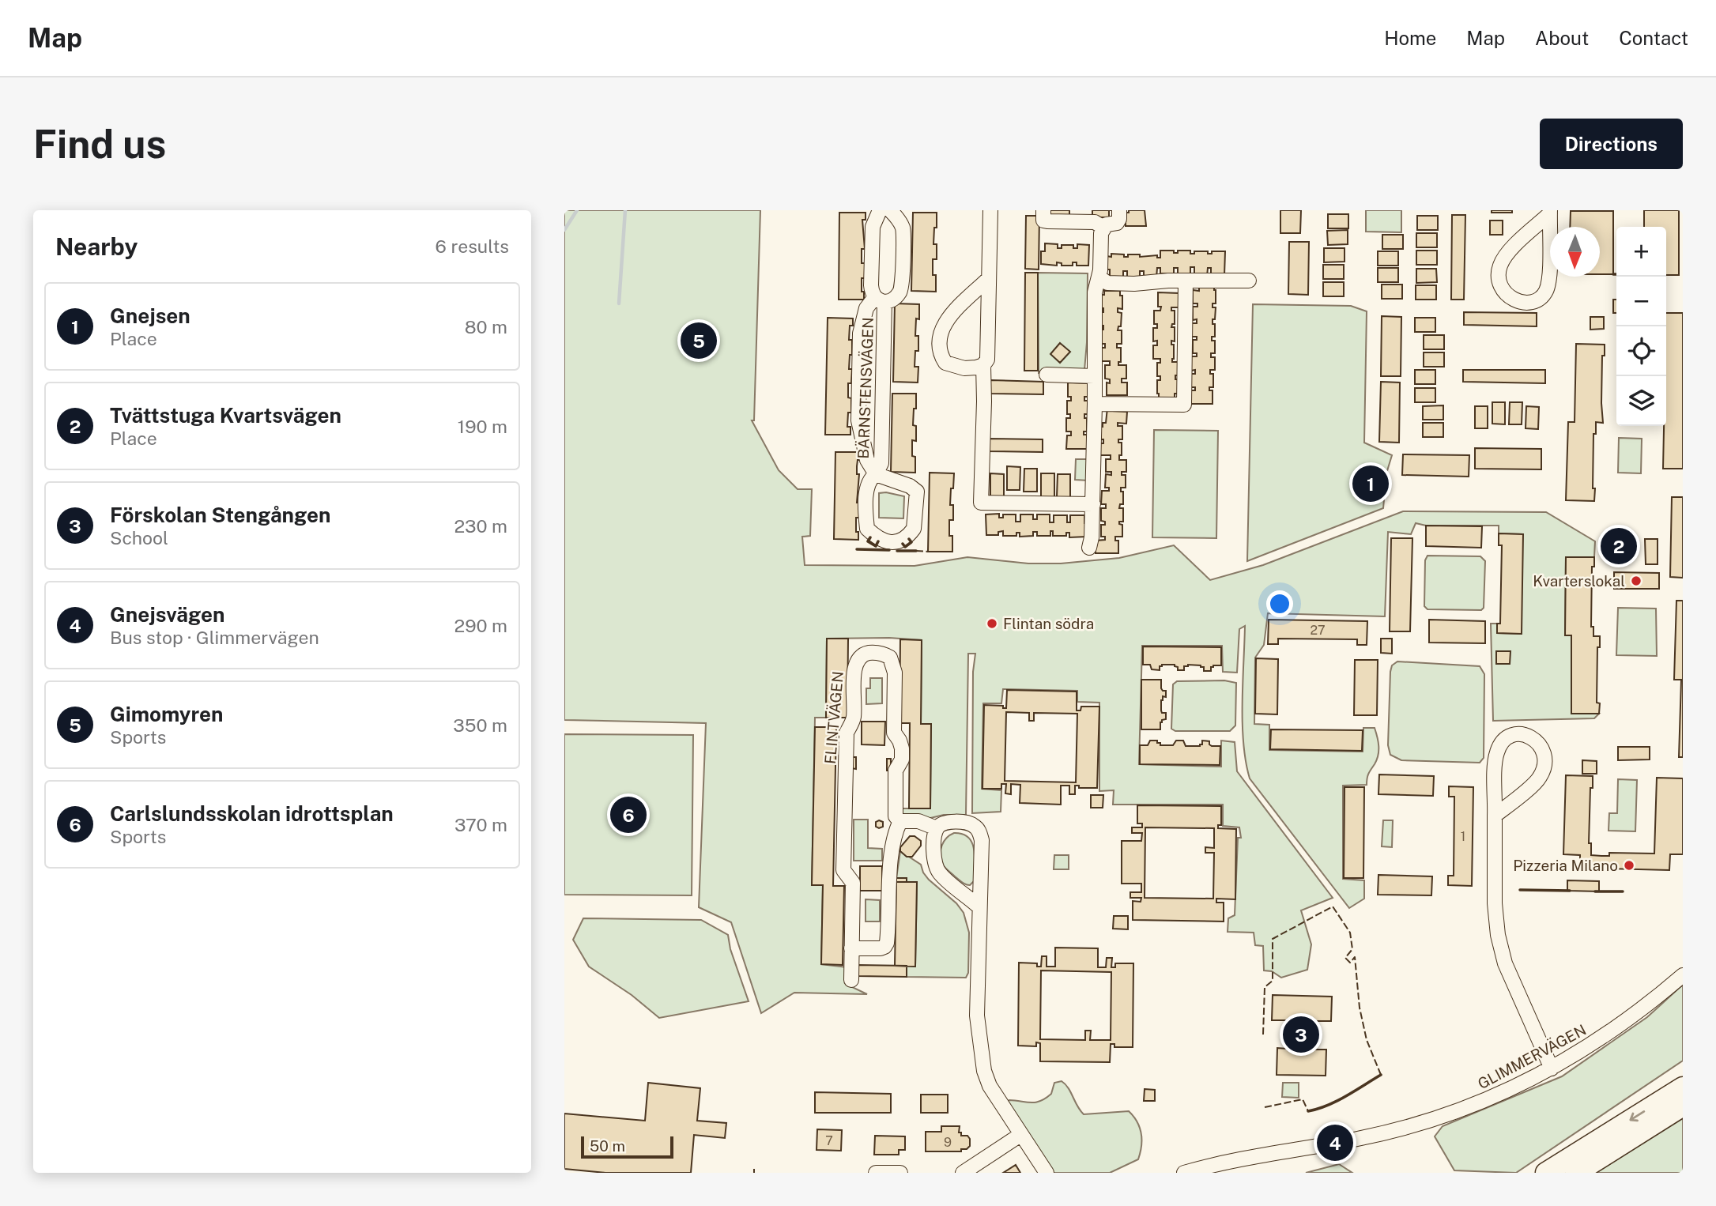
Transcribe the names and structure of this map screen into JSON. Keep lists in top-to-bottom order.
{
  "streets": {
    "street": ["BÄRNSTENSVÄGEN", "FLINTVÄGEN", "GLIMMERVÄGEN"]
  },
  "places": ["Kvarterslokal", "Flintan södra", "Pizzeria Milano"],
  "house_numbers": [
    "27",
    "1",
    "7",
    "9"
  ],
  "scale_bar": "50 m",
  "north": "bottom",
  "page": {
    "header": "Map",
    "nav": [
      "Home",
      "Map",
      "About",
      "Contact"
    ],
    "buttons": "Directions",
    "title": "Find us",
    "heading": ["Nearby", "6 results"],
    "map_buttons": ["+", "−"],
    "list": [
      {
        "mark": "1",
        "name": "Gnejsen",
        "note": "Place",
        "value": "80 m"
      },
      {
        "mark": "2",
        "name": "Tvättstuga Kvartsvägen",
        "note": "Place",
        "value": "190 m"
      },
      {
        "mark": "3",
        "name": "Förskolan Stengången",
        "note": "School",
        "value": "230 m"
      },
      {
        "mark": "4",
        "name": "Gnejsvägen",
        "note": "Bus stop · Glimmervägen",
        "value": "290 m"
      },
      {
        "mark": "5",
        "name": "Gimomyren",
        "note": "Sports",
        "value": "350 m"
      },
      {
        "mark": "6",
        "name": "Carlslundsskolan idrottsplan",
        "note": "Sports",
        "value": "370 m"
      }
    ],
    "pins": [
      "5",
      "1",
      "2",
      "6",
      "3",
      "4"
    ],
    "scale": "50 m"
  }
}
